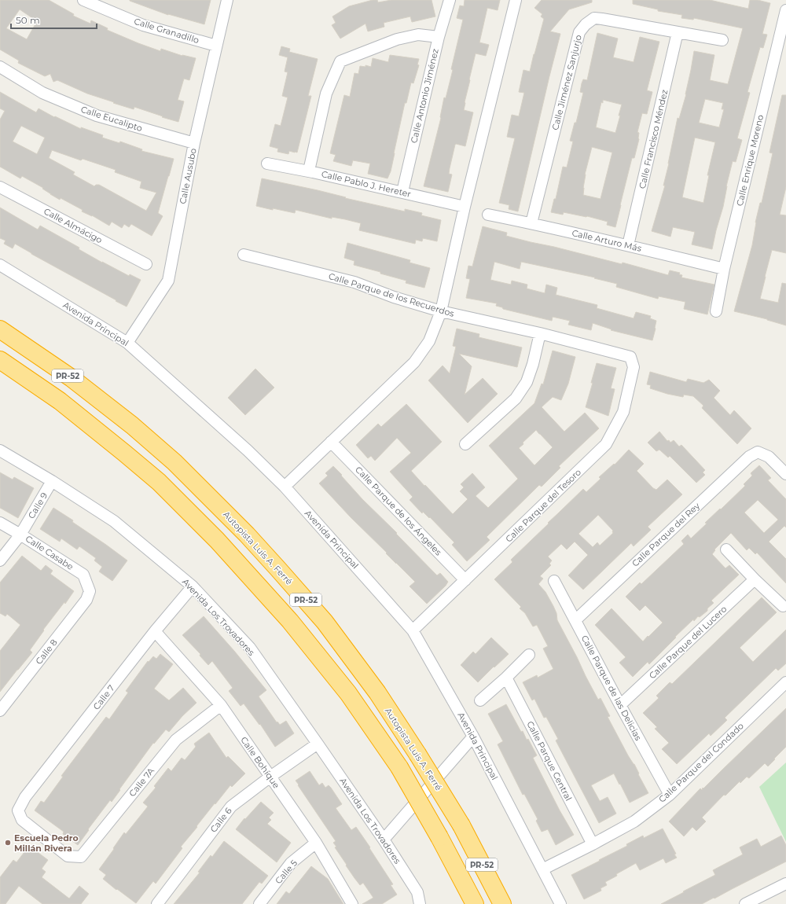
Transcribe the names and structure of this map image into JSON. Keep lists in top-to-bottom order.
{
  "streets": {
    "highway": ["PR-52", "Autopista Luis A. Ferré"],
    "street": [
      "Calle Granadillo",
      "Calle Jiménez Sanjurjo",
      "Calle Antonio Jiménez",
      "Calle Eucalipto",
      "Calle Francisco Méndez",
      "Calle Enrique Moreno",
      "Calle Ausubo",
      "Calle Pablo J. Hereter",
      "Calle Almácigo",
      "Calle Arturo Más",
      "Calle Parque de los Recuerdos",
      "Avenida Principal",
      "Calle 9",
      "Calle Parque del Tesoro",
      "Calle Parque de los Ángeles",
      "Calle Parque del Rey",
      "Calle Casabe",
      "Avenida Los Trovadores",
      "Calle Parque del Lucero",
      "Calle 8",
      "Calle Parque de las Delicias",
      "Calle 7",
      "Calle Parque Central",
      "Calle Bohíque",
      "Calle Parque del Condado",
      "Calle 7A",
      "Calle 6",
      "Calle 5"
    ]
  },
  "crossings": [
    ["Calle Granadillo", "Calle Ausubo"],
    ["Calle Jiménez Sanjurjo", "Calle Francisco Méndez"],
    ["Calle Jiménez Sanjurjo", "Calle Arturo Más"],
    ["Calle Antonio Jiménez", "Calle Pablo J. Hereter"],
    ["Calle Eucalipto", "Calle Ausubo"],
    ["Calle Francisco Méndez", "Calle Arturo Más"],
    ["Calle Enrique Moreno", "Calle Arturo Más"],
    ["Calle Ausubo", "Avenida Principal"],
    ["Calle Parque de los Recuerdos", "Calle Parque del Tesoro"],
    ["Avenida Principal", "Calle Parque del Tesoro"],
    ["Avenida Principal", "Calle Parque del Condado"],
    ["Calle 9", "Calle Casabe"],
    ["Calle 9", "Avenida Los Trovadores"],
    ["Calle Parque del Tesoro", "Calle Parque de los Ángeles"],
    ["Calle Parque del Rey", "Calle Parque de las Delicias"],
    ["Calle Casabe", "Calle 8"],
    ["Avenida Los Trovadores", "Calle 7"],
    ["Avenida Los Trovadores", "Calle 6"],
    ["Calle Parque del Lucero", "Calle Parque de las Delicias"],
    ["Calle Parque de las Delicias", "Calle Parque del Condado"],
    ["Calle 7", "Calle Bohíque"],
    ["Calle 7", "Calle 7A"],
    ["Calle Parque Central", "Calle Parque del Condado"],
    ["Calle Bohíque", "Calle 7A"],
    ["Calle Bohíque", "Calle 6"],
    ["Calle Bohíque", "Calle 5"]
  ],
  "places": ["Escuela Pedro Millán Rivera"],
  "scale_bar": "50 m"
}
